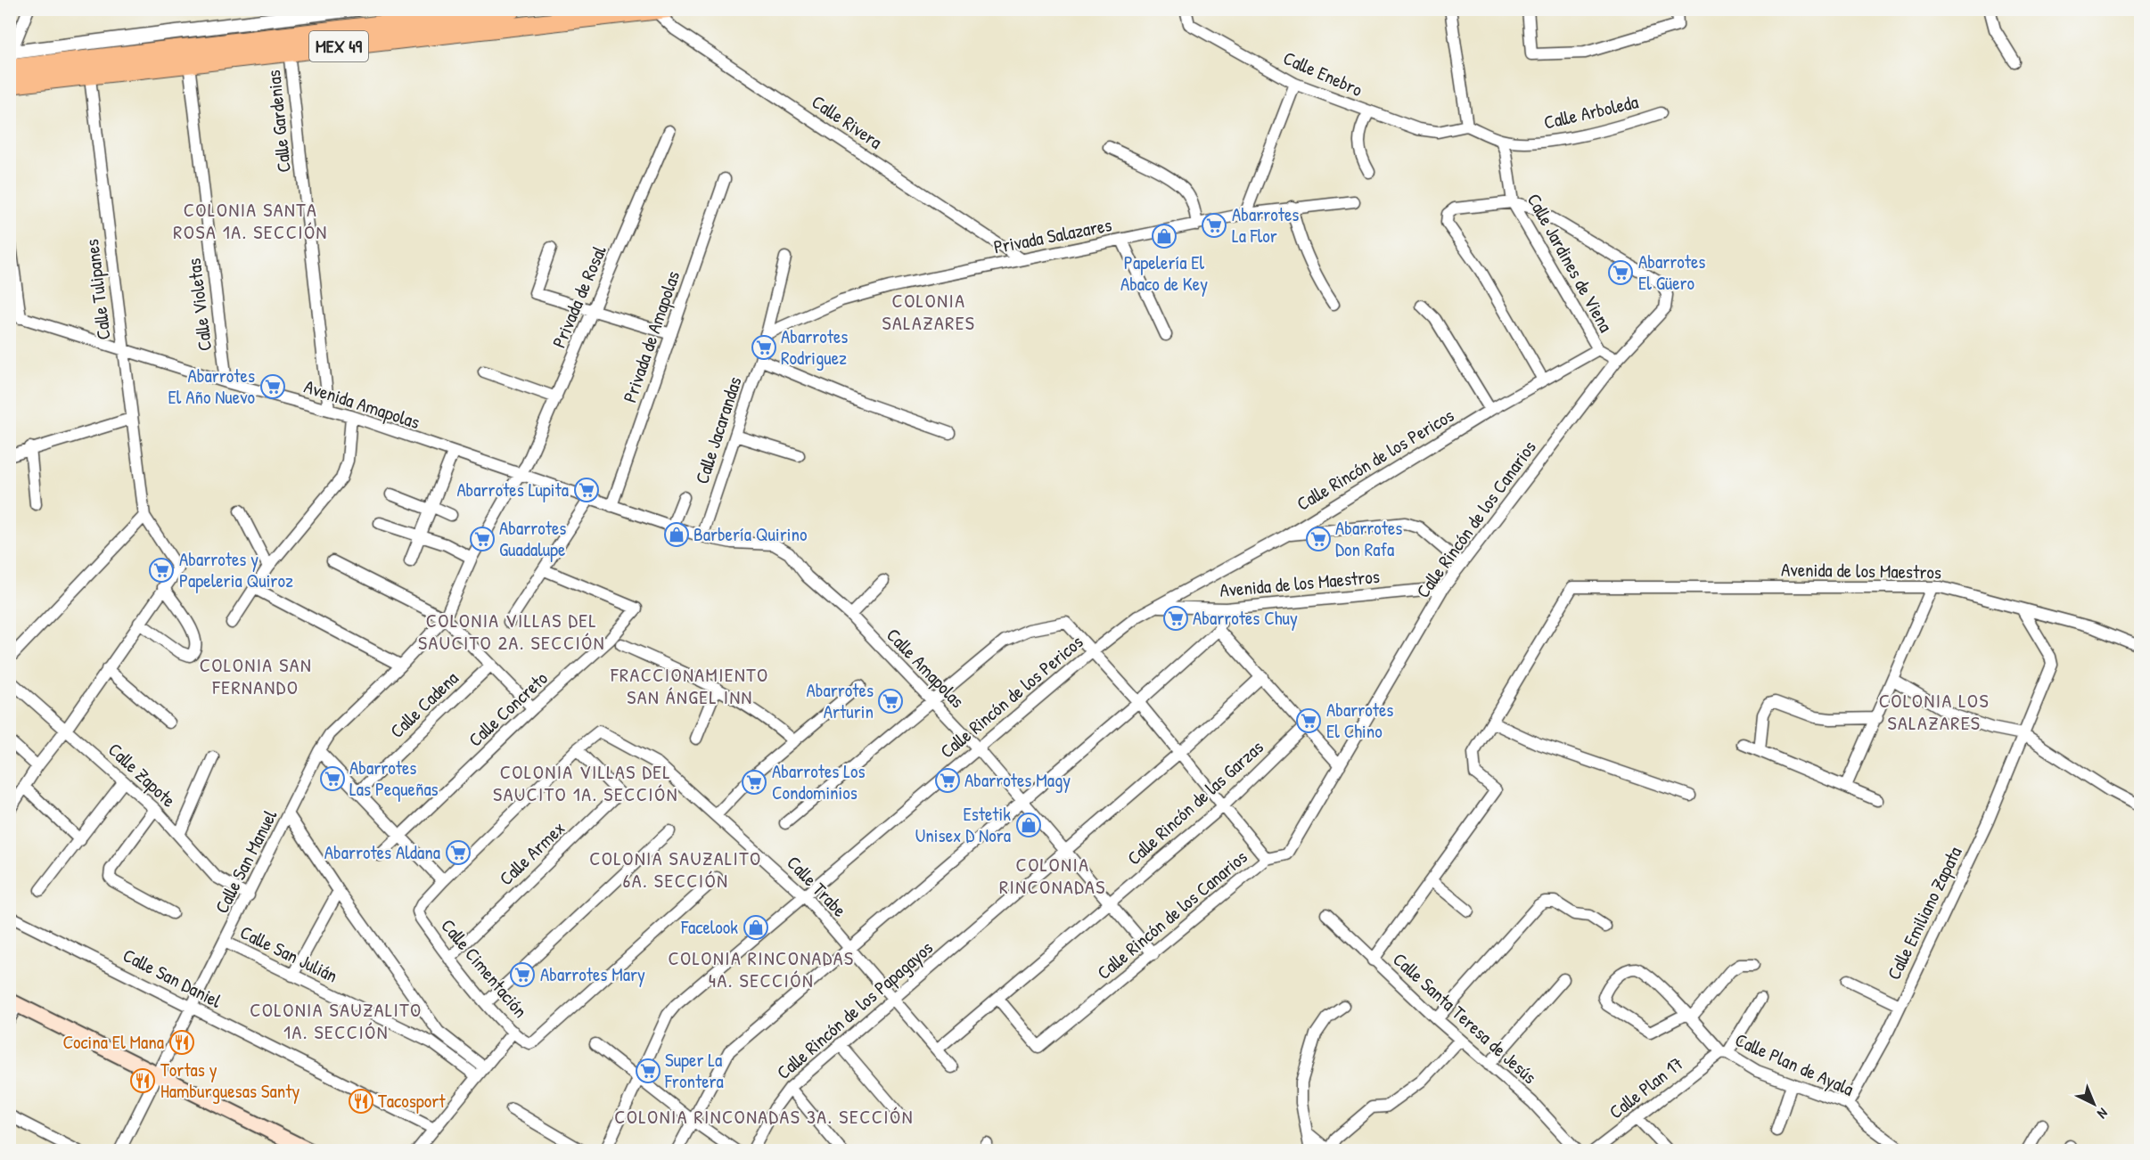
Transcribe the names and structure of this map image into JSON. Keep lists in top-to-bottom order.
{
  "streets": {
    "main road": ["MEX 49"],
    "street": [
      "Calle Enebro",
      "Calle Arboleda",
      "Calle Gardenias",
      "Calle Rivera",
      "Privada Salazares",
      "Calle Jardines de Viena",
      "Calle Tulipanes",
      "Privada de Rosal",
      "Calle Violetas",
      "Privada de Amapolas",
      "Avenida Amapolas",
      "Calle Jacarandas",
      "Calle Rincón de los Pericos",
      "Calle Rincón de los Canarios",
      "Avenida de los Maestros",
      "Calle Amapolas",
      "Calle Cadena",
      "Calle Concreto",
      "Calle Zapote",
      "Calle Rincón de las Garzas",
      "Calle Armex",
      "Calle San Manuel",
      "Calle Trabe",
      "Calle Emiliano Zapata",
      "Calle San Julián",
      "Calle Cimentación",
      "Calle San Daniel",
      "Calle Rincón de los Papagayos",
      "Calle Santa Teresa de Jesús",
      "Calle Plan de Ayala",
      "Calle Plan 17"
    ]
  },
  "crossings": [
    ["MEX 49", "Calle Gardenias"],
    ["MEX 49", "Calle Rivera"],
    ["MEX 49", "Calle Tulipanes"],
    ["MEX 49", "Calle Violetas"],
    ["Calle Enebro", "Calle Arboleda"],
    ["Calle Arboleda", "Calle Jardines de Viena"],
    ["Calle Gardenias", "Avenida Amapolas"],
    ["Calle Rivera", "Privada Salazares"],
    ["Privada Salazares", "Calle Jacarandas"],
    ["Calle Jardines de Viena", "Calle Rincón de los Pericos"],
    ["Calle Jardines de Viena", "Calle Rincón de los Canarios"],
    ["Calle Tulipanes", "Avenida Amapolas"],
    ["Privada de Rosal", "Avenida Amapolas"],
    ["Privada de Rosal", "Calle San Manuel"],
    ["Calle Violetas", "Avenida Amapolas"],
    ["Privada de Amapolas", "Avenida Amapolas"],
    ["Avenida Amapolas", "Calle Jacarandas"],
    ["Avenida Amapolas", "Calle Amapolas"],
    ["Calle Jacarandas", "Calle Amapolas"],
    ["Calle Rincón de los Pericos", "Avenida de los Maestros"],
    ["Calle Rincón de los Pericos", "Calle Amapolas"],
    ["Calle Rincón de los Pericos", "Calle Trabe"],
    ["Calle Rincón de los Canarios", "Avenida de los Maestros"],
    ["Calle Rincón de los Canarios", "Calle Amapolas"],
    ["Calle Rincón de los Canarios", "Calle Rincón de las Garzas"],
    ["Avenida de los Maestros", "Calle Emiliano Zapata"],
    ["Calle Amapolas", "Calle Rincón de las Garzas"],
    ["Calle Amapolas", "Calle Rincón de los Papagayos"],
    ["Calle Zapote", "Calle San Manuel"],
    ["Calle Rincón de las Garzas", "Calle Trabe"],
    ["Calle Armex", "Calle Trabe"],
    ["Calle Armex", "Calle Cimentación"],
    ["Calle San Manuel", "Calle San Julián"],
    ["Calle San Manuel", "Calle San Daniel"],
    ["Calle Trabe", "Calle Cimentación"],
    ["Calle Trabe", "Calle Rincón de los Papagayos"],
    ["Calle Emiliano Zapata", "Calle Plan de Ayala"],
    ["Calle Plan de Ayala", "Calle Plan 17"]
  ],
  "districts": [
    "COLONIA SANTA ROSA 1A. SECCIÓN",
    "COLONIA SALAZARES",
    "COLONIA VILLAS DEL SAUCITO 2A. SECCIÓN",
    "COLONIA SAN FERNANDO",
    "FRACCIONAMIENTO SAN ÁNGEL INN",
    "COLONIA LOS SALAZARES",
    "COLONIA VILLAS DEL SAUCITO 1A. SECCIÓN",
    "COLONIA SAUZALITO 6A. SECCIÓN",
    "COLONIA RINCONADAS",
    "COLONIA RINCONADAS 4A. SECCIÓN",
    "COLONIA SAUZALITO 1A. SECCIÓN",
    "COLONIA RINCONADAS 3A. SECCIÓN"
  ],
  "places": {
    "supermarket": [
      "Abarrotes La Flor",
      "Abarrotes El Güero",
      "Abarrotes Rodriguez",
      "Abarrotes El Año Nuevo",
      "Abarrotes Lupita",
      "Abarrotes Guadalupe",
      "Abarrotes Don Rafa",
      "Abarrotes y Papeleria Quiroz",
      "Abarrotes Chuy",
      "Abarrotes Arturin",
      "Abarrotes El Chino",
      "Abarrotes Las Pequeñas",
      "Abarrotes Magy",
      "Abarrotes Los Condominios",
      "Abarrotes Aldana",
      "Abarrotes Mary",
      "Super La Frontera"
    ],
    "shop": [
      "Papelería El Abaco de Key",
      "Barbería Quirino",
      "Estetik Unisex D Nora",
      "Facelook"
    ],
    "restaurant": ["Cocina El Mana", "Tortas y Hamburguesas Santy", "Tacosport"]
  },
  "north": "bottom right"
}
